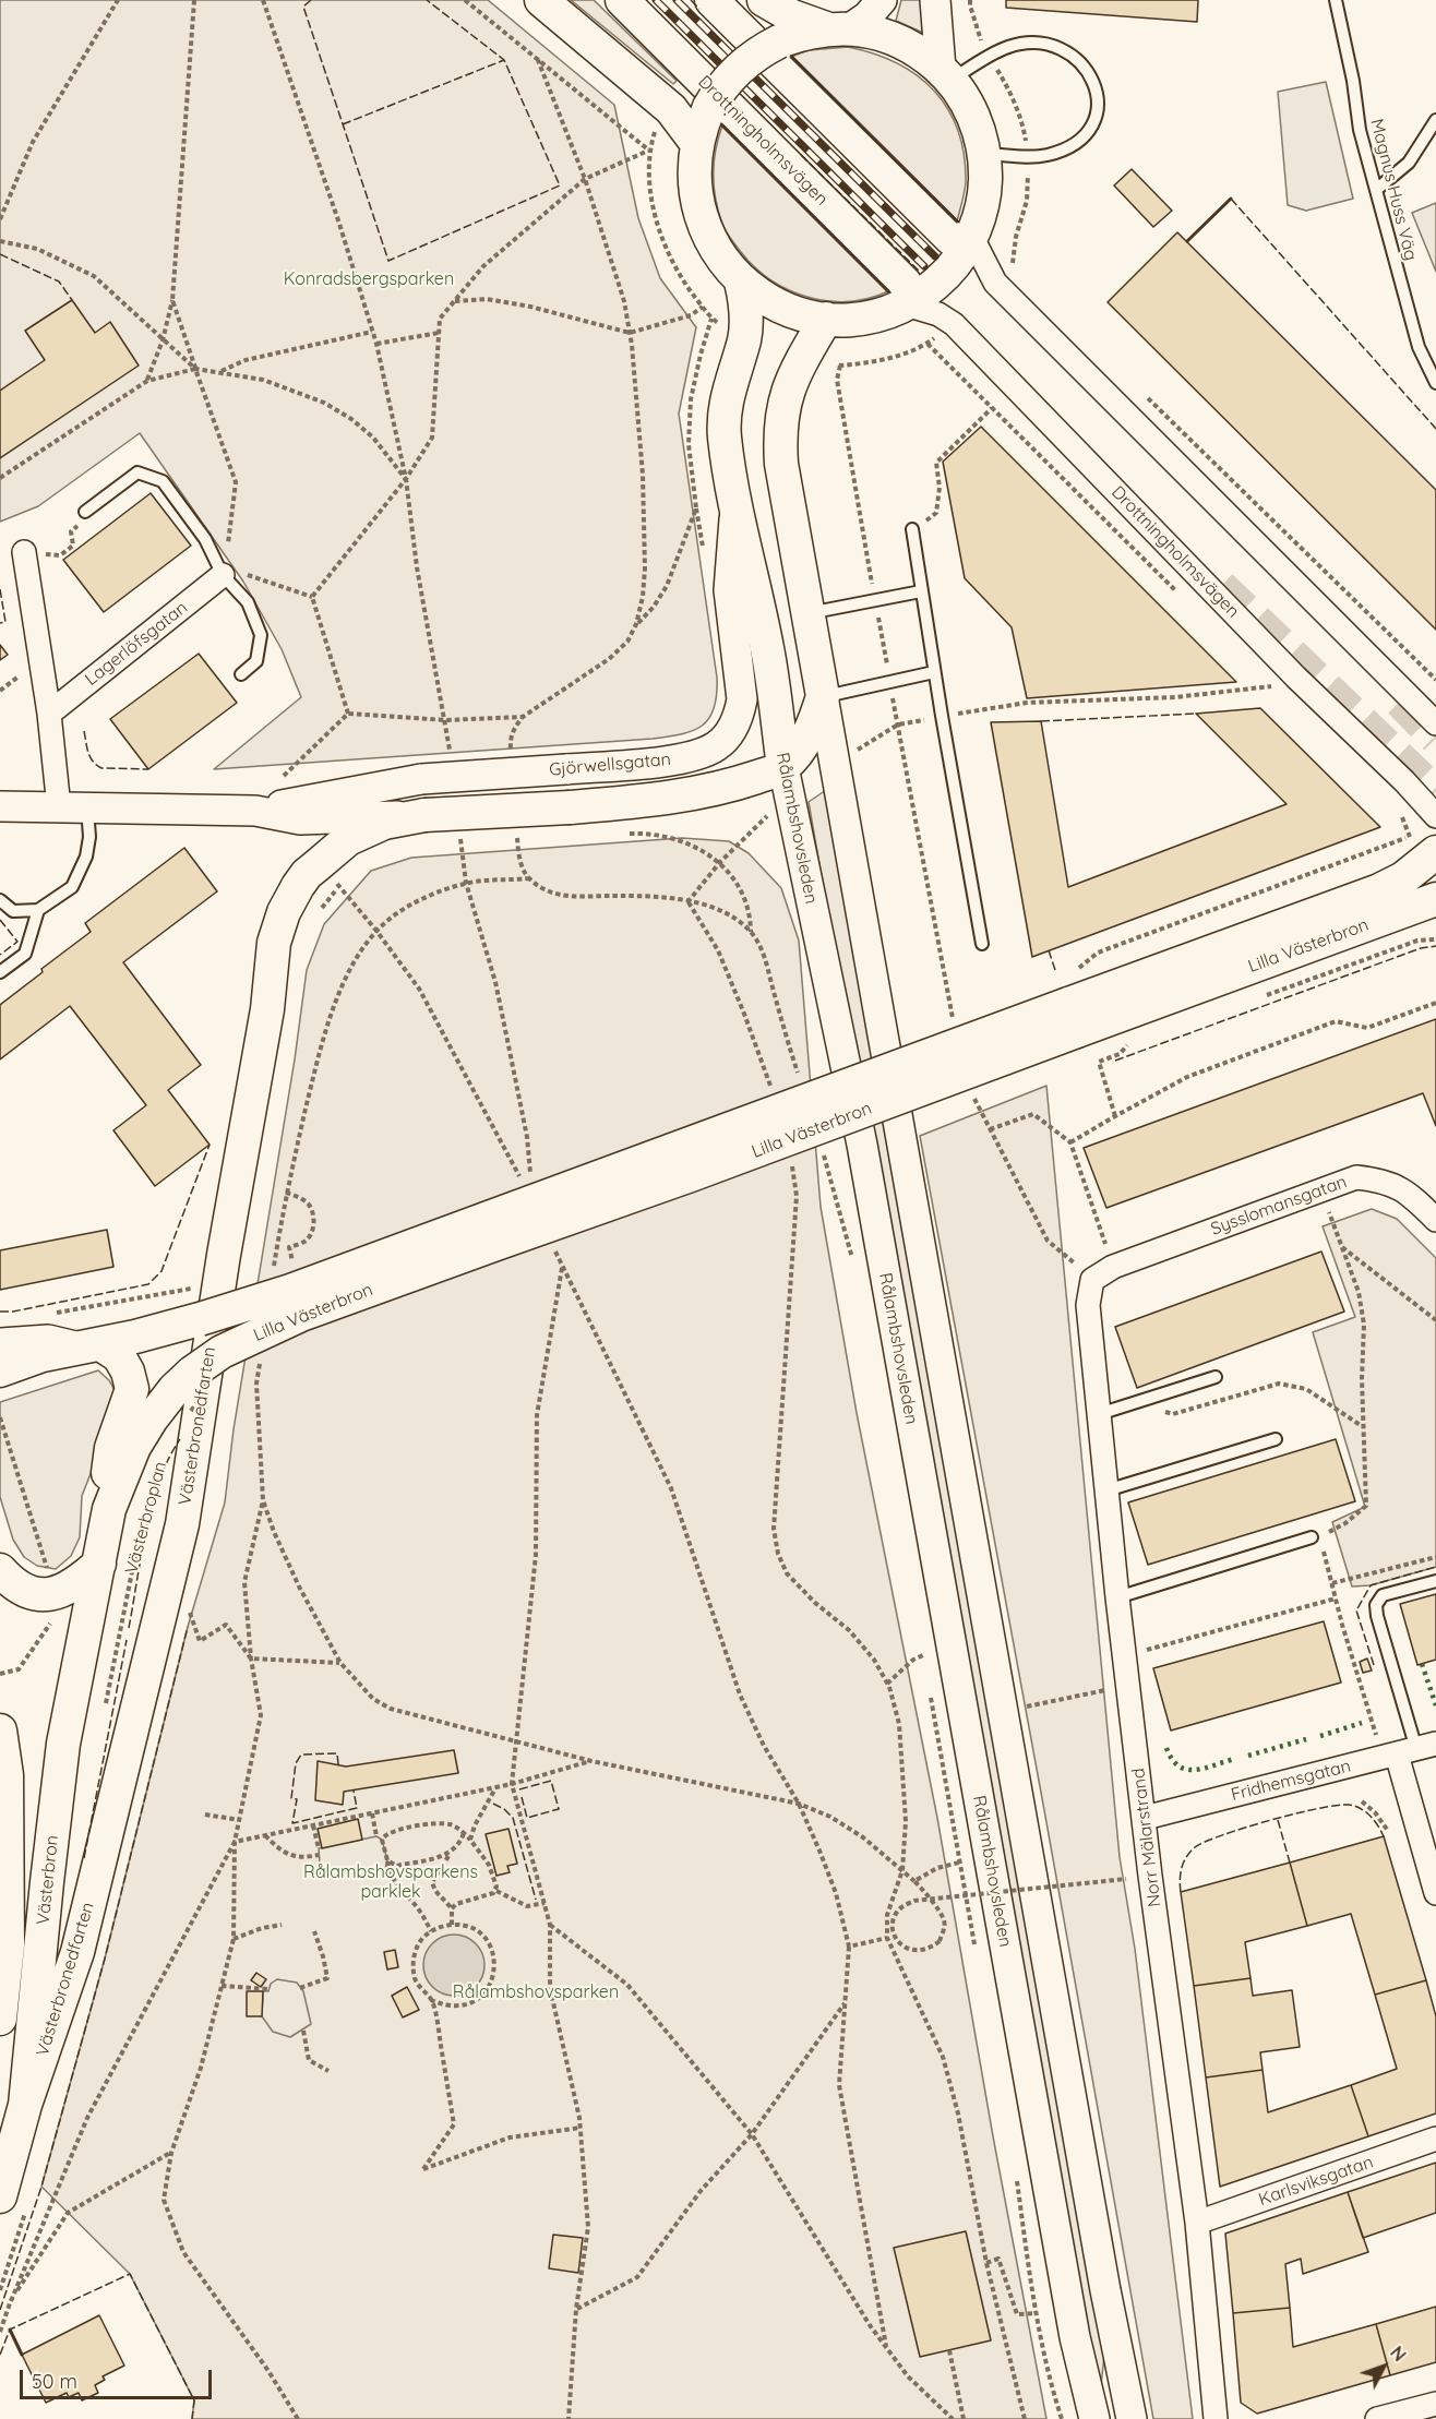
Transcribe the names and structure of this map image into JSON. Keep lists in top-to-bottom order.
{
  "streets": {
    "main road": [
      "Drottningholmsvägen",
      "Gjörwellsgatan",
      "Rålambshovsleden",
      "Lilla Västerbron",
      "Västerbronedfarten",
      "Västerbroplan",
      "Västerbron"
    ],
    "street": [
      "Lagerlöfsgatan",
      "Sysslomansgatan",
      "Fridhemsgatan",
      "Norr Mälarstrand",
      "Karlsviksgatan"
    ],
    "lane": ["Magnus Huss Väg"]
  },
  "crossings": [
    ["Gjörwellsgatan", "Rålambshovsleden"],
    ["Gjörwellsgatan", "Västerbronedfarten"],
    ["Lilla Västerbron", "Västerbroplan"],
    ["Sysslomansgatan", "Norr Mälarstrand"],
    ["Västerbronedfarten", "Västerbron"],
    ["Västerbroplan", "Västerbron"],
    ["Fridhemsgatan", "Norr Mälarstrand"],
    ["Norr Mälarstrand", "Karlsviksgatan"]
  ],
  "parks": ["Konradsbergsparken", "Rålambshovsparkens parklek", "Rålambshovsparken"],
  "scale_bar": "50 m",
  "north": "top right"
}
